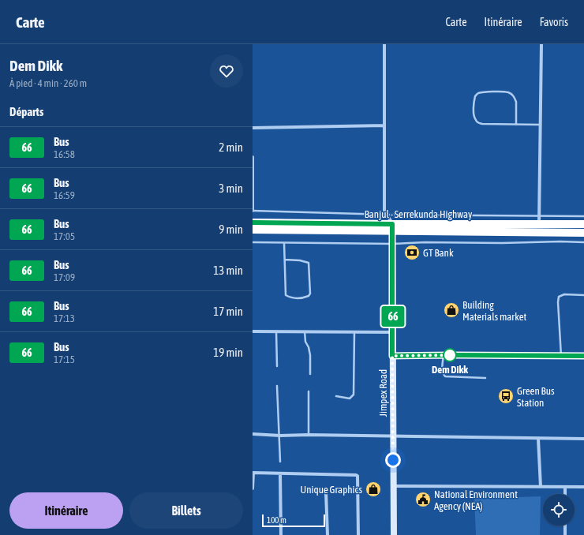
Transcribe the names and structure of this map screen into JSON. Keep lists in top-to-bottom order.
{
  "streets": {
    "highway": ["Banjul - Serrekunda Highway"],
    "street": ["Jimpex Road"]
  },
  "crossings": [
    ["Banjul - Serrekunda Highway", "Jimpex Road"]
  ],
  "places": {
    "bank": ["GT Bank"],
    "shop": ["Building Materials market", "Unique Graphics"],
    "other": ["Dem Dikk"],
    "bus stop": ["Green Bus Station"],
    "public building": ["National Environment Agency (NEA)"]
  },
  "lines": ["bus line 66"],
  "scale_bar": "100 m",
  "page": {
    "header": "Carte",
    "nav": ["Carte", "Itinéraire", "Favoris"],
    "heading": [
      ["Dem Dikk", "À pied · 4 min · 260 m"],
      "Départs"
    ],
    "on_map": "66",
    "list": [
      {
        "mark": "66",
        "name": "Bus",
        "note": "16:58",
        "value": "2 min"
      },
      {
        "mark": "66",
        "name": "Bus",
        "note": "16:59",
        "value": "3 min"
      },
      {
        "mark": "66",
        "name": "Bus",
        "note": "17:05",
        "value": "9 min"
      },
      {
        "mark": "66",
        "name": "Bus",
        "note": "17:09",
        "value": "13 min"
      },
      {
        "mark": "66",
        "name": "Bus",
        "note": "17:13",
        "value": "17 min"
      },
      {
        "mark": "66",
        "name": "Bus",
        "note": "17:15",
        "value": "19 min"
      }
    ],
    "buttons": ["Itinéraire", "Billets"],
    "scale": "100 m"
  }
}
